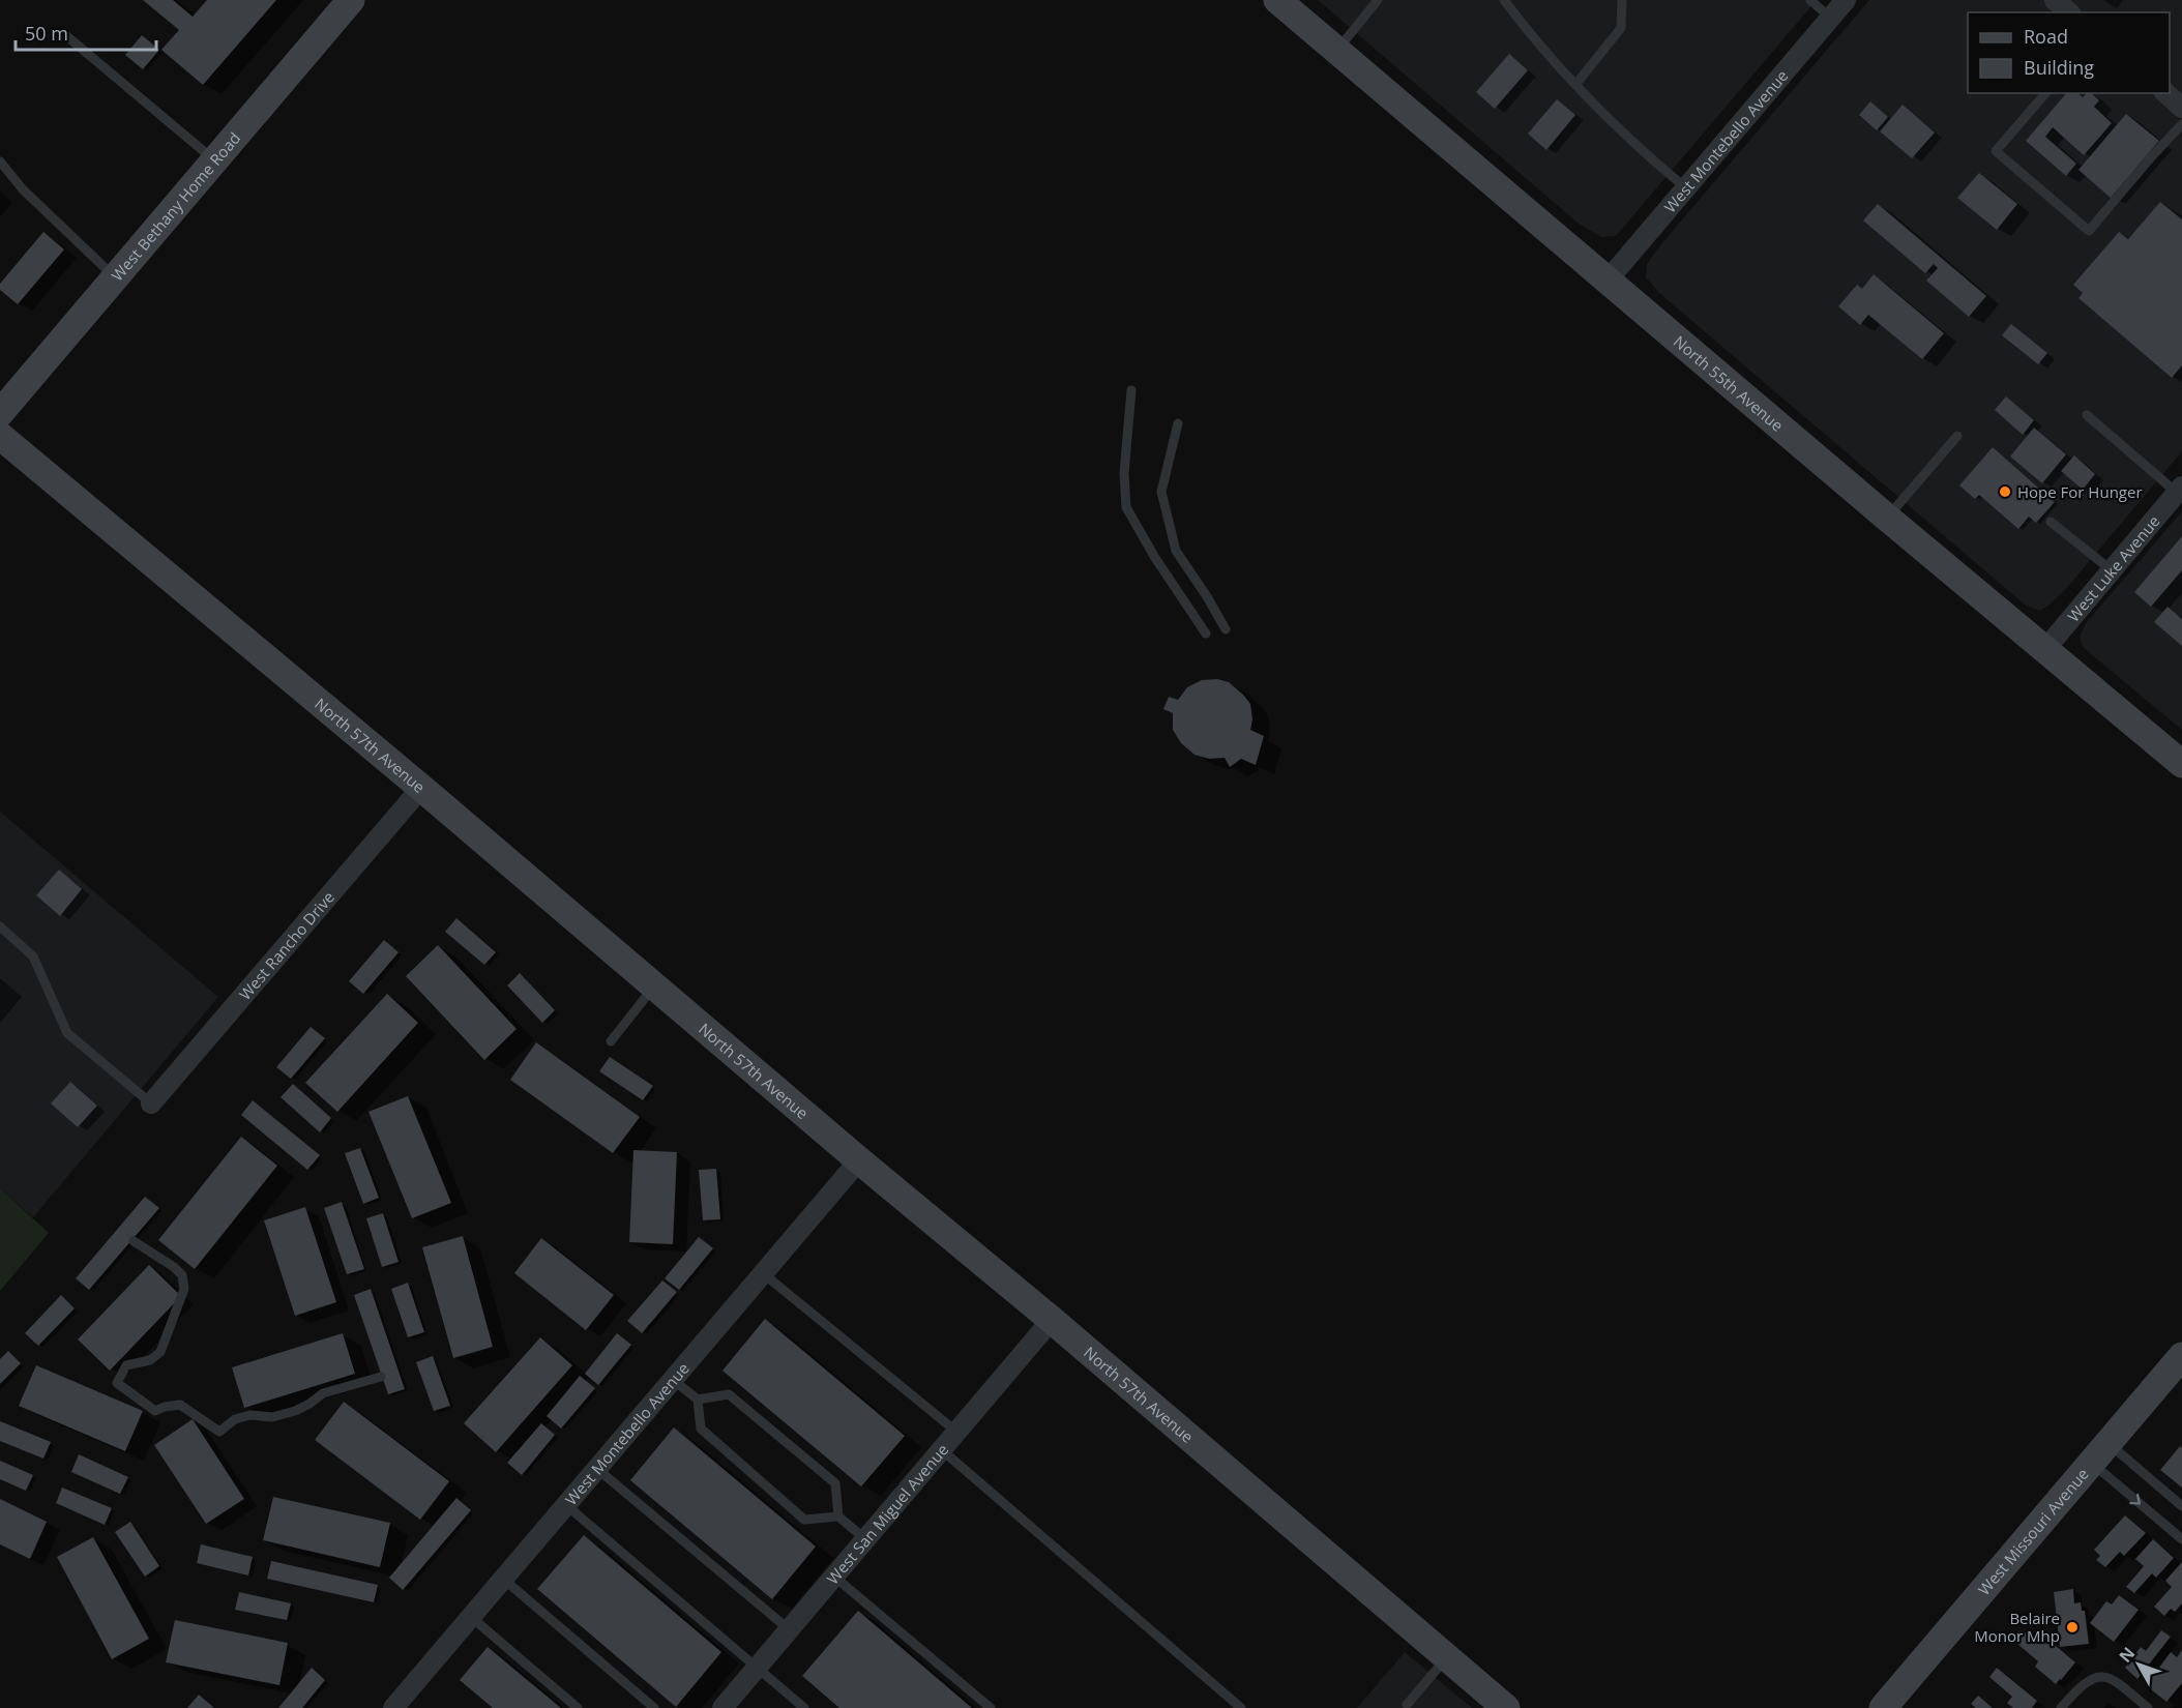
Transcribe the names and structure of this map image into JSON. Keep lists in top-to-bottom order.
{
  "streets": {
    "street": [
      "West Montebello Avenue",
      "West Bethany Home Road",
      "North 55th Avenue",
      "West Luke Avenue",
      "North 57th Avenue",
      "West Rancho Drive",
      "West San Miguel Avenue",
      "West Missouri Avenue"
    ]
  },
  "crossings": [
    ["West Montebello Avenue", "North 55th Avenue"],
    ["West Montebello Avenue", "North 57th Avenue"],
    ["North 55th Avenue", "West Luke Avenue"],
    ["North 57th Avenue", "West Rancho Drive"],
    ["North 57th Avenue", "West San Miguel Avenue"]
  ],
  "places": ["Hope For Hunger", "Belaire Monor Mhp"],
  "legend": ["Road", "Building"],
  "scale_bar": "50 m",
  "north": "top left"
}
